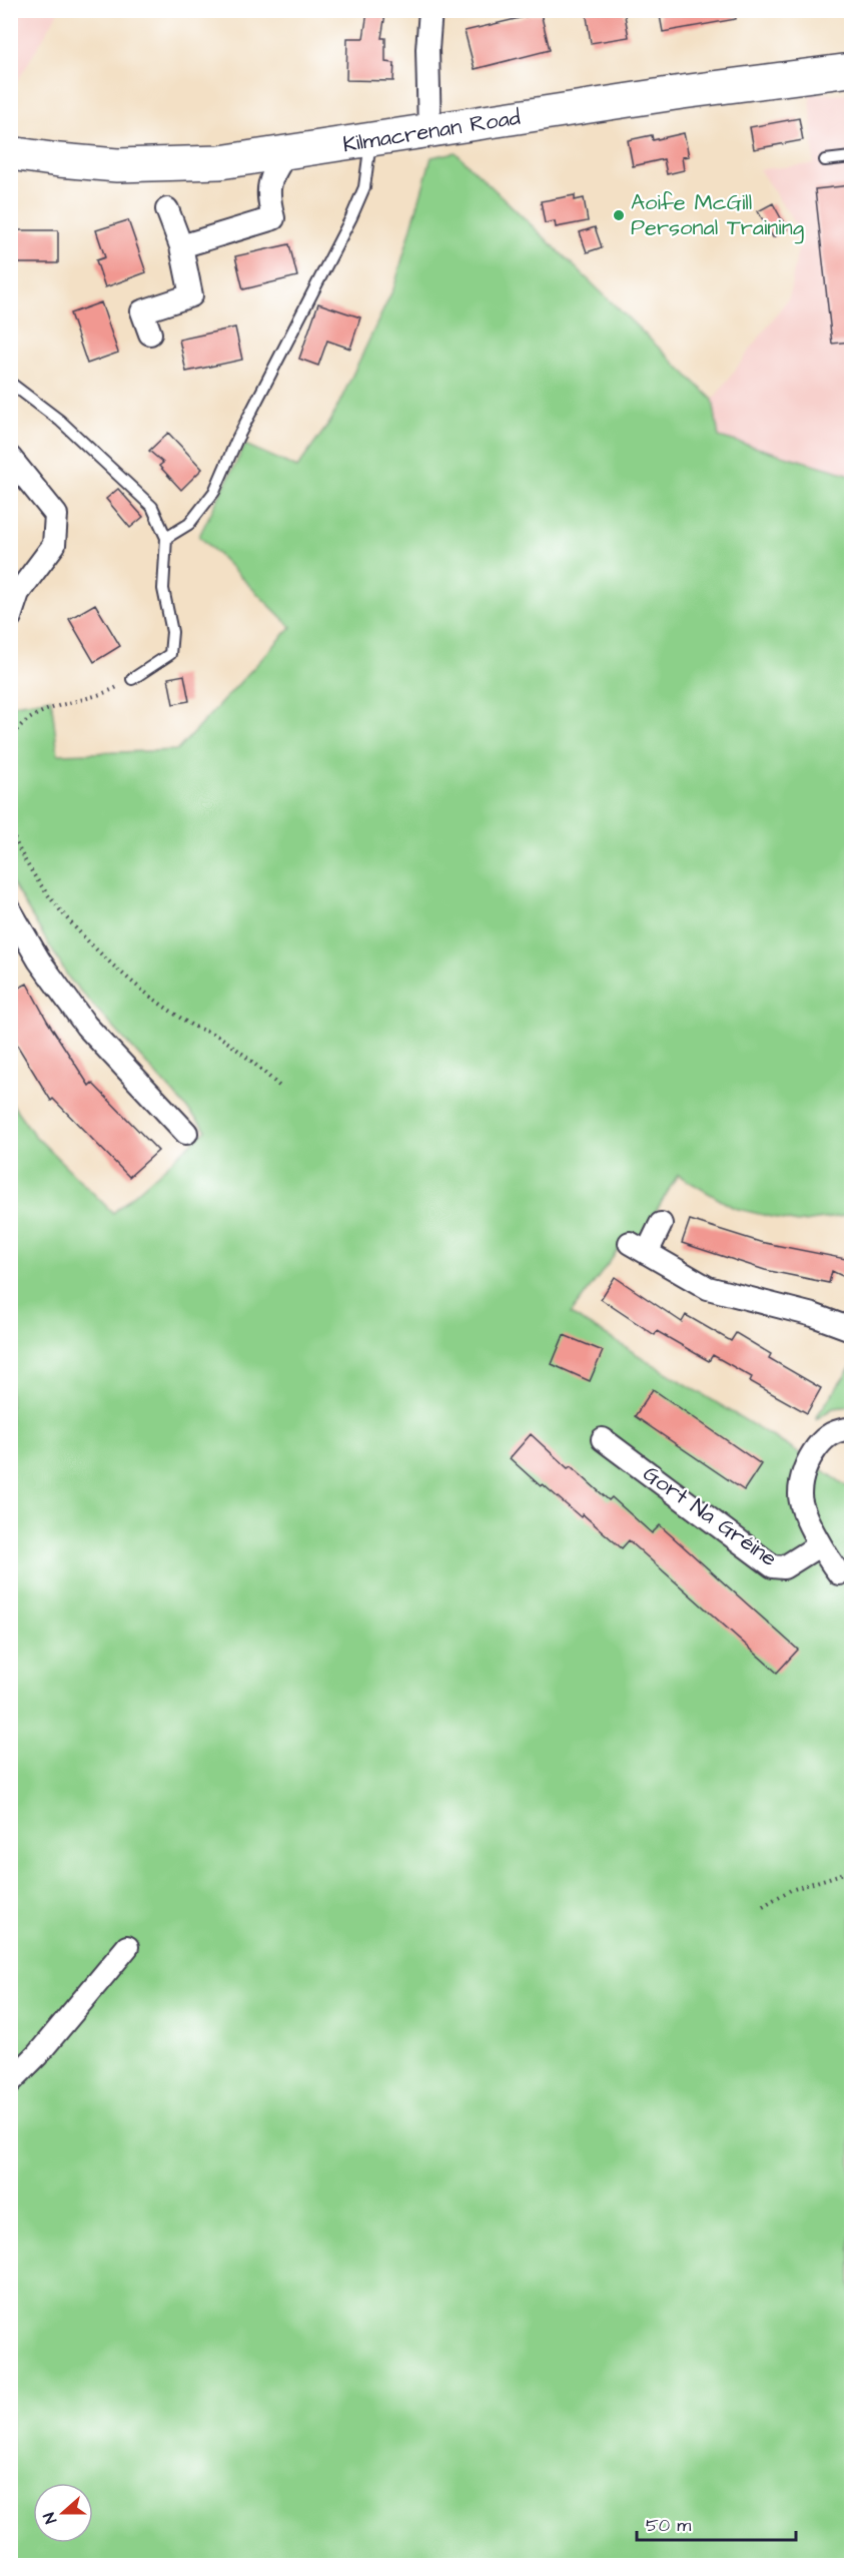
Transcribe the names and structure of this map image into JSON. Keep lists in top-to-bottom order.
{
  "streets": {
    "main road": ["Kilmacrenan Road"],
    "street": ["Gort Na Gréine"]
  },
  "places": ["Aoife McGill Personal Training"],
  "scale_bar": "50 m",
  "north": "left"
}
